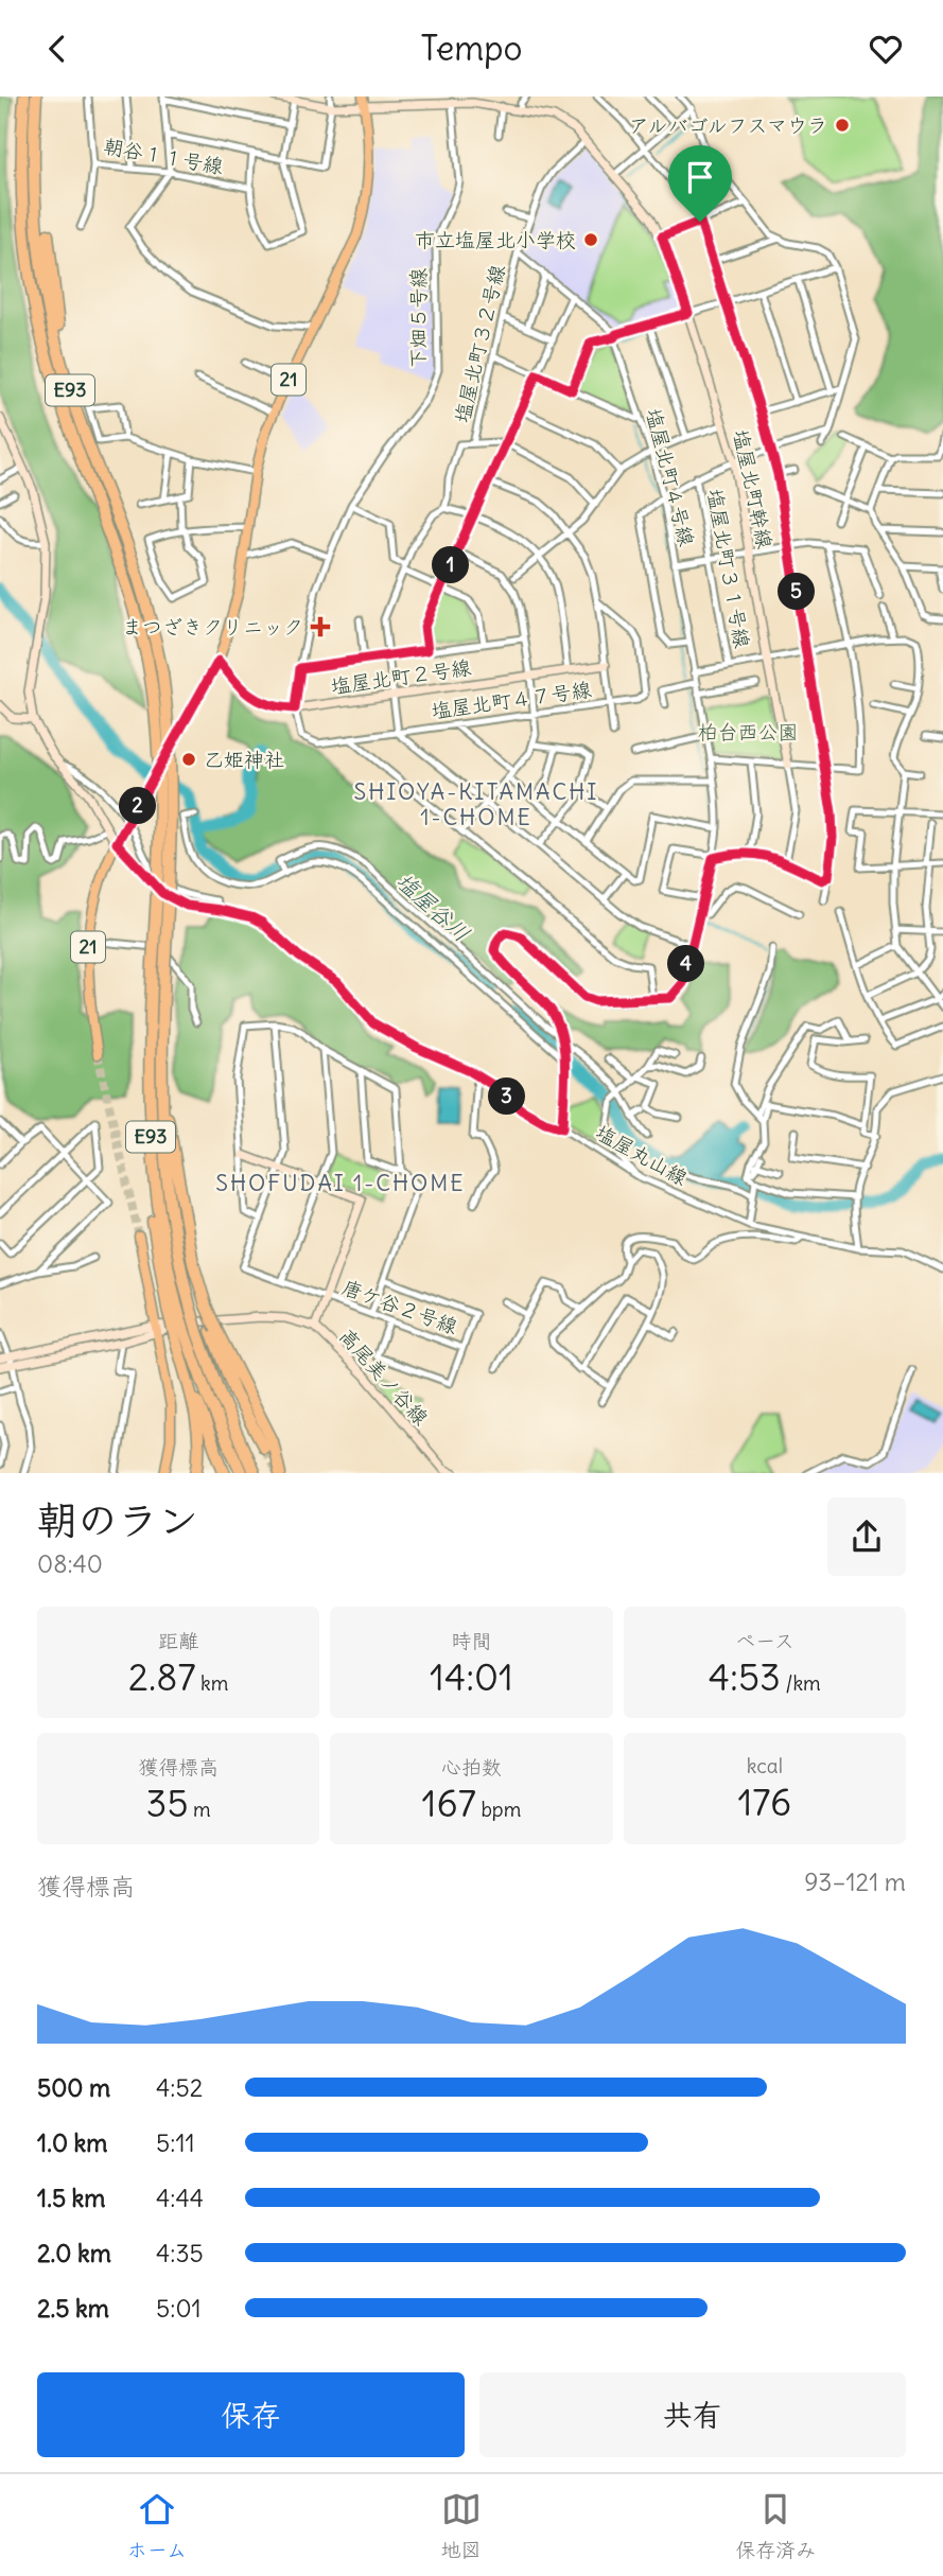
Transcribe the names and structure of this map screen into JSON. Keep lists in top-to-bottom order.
{
  "streets": {
    "highway": ["E93"],
    "main road": ["21"],
    "street": [
      "朝谷１１号線",
      "下畑５号線",
      "塩屋北町３２号線",
      "塩屋北町４号線",
      "塩屋北町幹線",
      "塩屋北町３１号線",
      "塩屋北町２号線",
      "塩屋北町４７号線",
      "塩屋丸山線",
      "唐ケ谷２号線",
      "高尾美ノ谷線"
    ]
  },
  "crossings": [
    ["下畑５号線", "塩屋北町幹線"],
    ["下畑５号線", "塩屋北町２号線"],
    ["下畑５号線", "塩屋北町４７号線"],
    ["塩屋北町３２号線", "塩屋北町幹線"],
    ["21", "塩屋北町幹線"],
    ["21", "塩屋北町２号線"],
    ["21", "塩屋丸山線"],
    ["塩屋北町２号線", "塩屋北町４７号線"]
  ],
  "districts": ["SHIOYA-KITAMACHI 1-CHOME", "SHOFUDAI 1-CHOME"],
  "water": ["塩屋谷川"],
  "parks": ["柏台西公園"],
  "places": {
    "other": ["アルバゴルフスマウラ", "市立塩屋北小学校", "乙姫神社"],
    "health": ["まつざきクリニック"]
  },
  "page": {
    "header": "Tempo",
    "pins": [
      "1",
      "5",
      "2",
      "4",
      "3"
    ],
    "heading": ["朝のラン", "08:40"],
    "stats": [
      ["距離", "2.87 km"],
      ["時間", "14:01"],
      ["ペース", "4:53 /km"],
      ["獲得標高", "35 m"],
      ["心拍数", "167 bpm"],
      ["kcal", "176"]
    ],
    "chart": ["獲得標高", "93–121 m"],
    "list": [
      {
        "name": "500 m",
        "note": "4:52"
      },
      {
        "name": "1.0 km",
        "note": "5:11"
      },
      {
        "name": "1.5 km",
        "note": "4:44"
      },
      {
        "name": "2.0 km",
        "note": "4:35"
      },
      {
        "name": "2.5 km",
        "note": "5:01"
      }
    ],
    "buttons": ["保存", "共有"],
    "tabs": ["ホーム", "地図", "保存済み"]
  }
}
